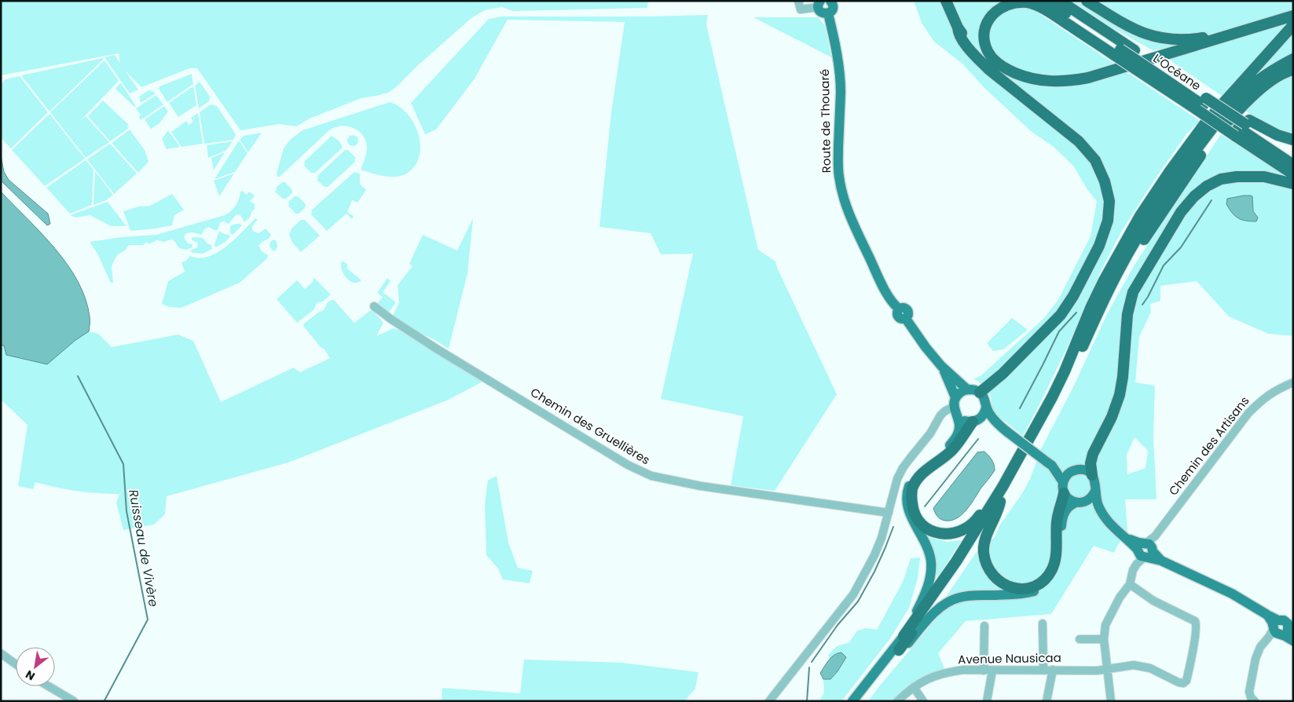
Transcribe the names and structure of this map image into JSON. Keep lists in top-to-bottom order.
{
  "streets": {
    "highway": ["L’Océane"],
    "main road": ["Route de Thouaré"],
    "street": ["Chemin des Gruellières", "Chemin des Artisans", "Avenue Nausicaa"]
  },
  "crossings": [
    ["Chemin des Artisans", "Avenue Nausicaa"]
  ],
  "water": ["Ruisseau de Vivère"],
  "north": "bottom left"
}
